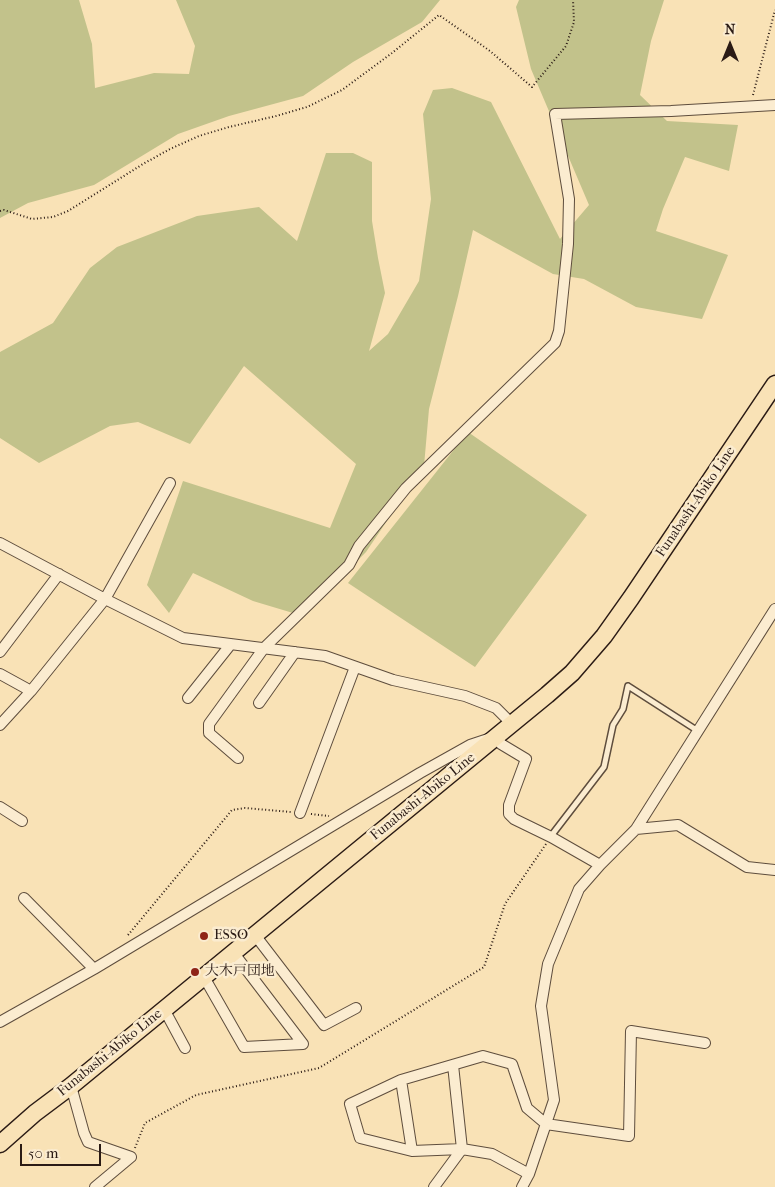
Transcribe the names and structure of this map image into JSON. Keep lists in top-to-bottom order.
{
  "streets": {
    "main road": ["Funabashi-Abiko Line"]
  },
  "places": ["ESSO", "大木戸団地"],
  "scale_bar": "50 m",
  "north": "top"
}
